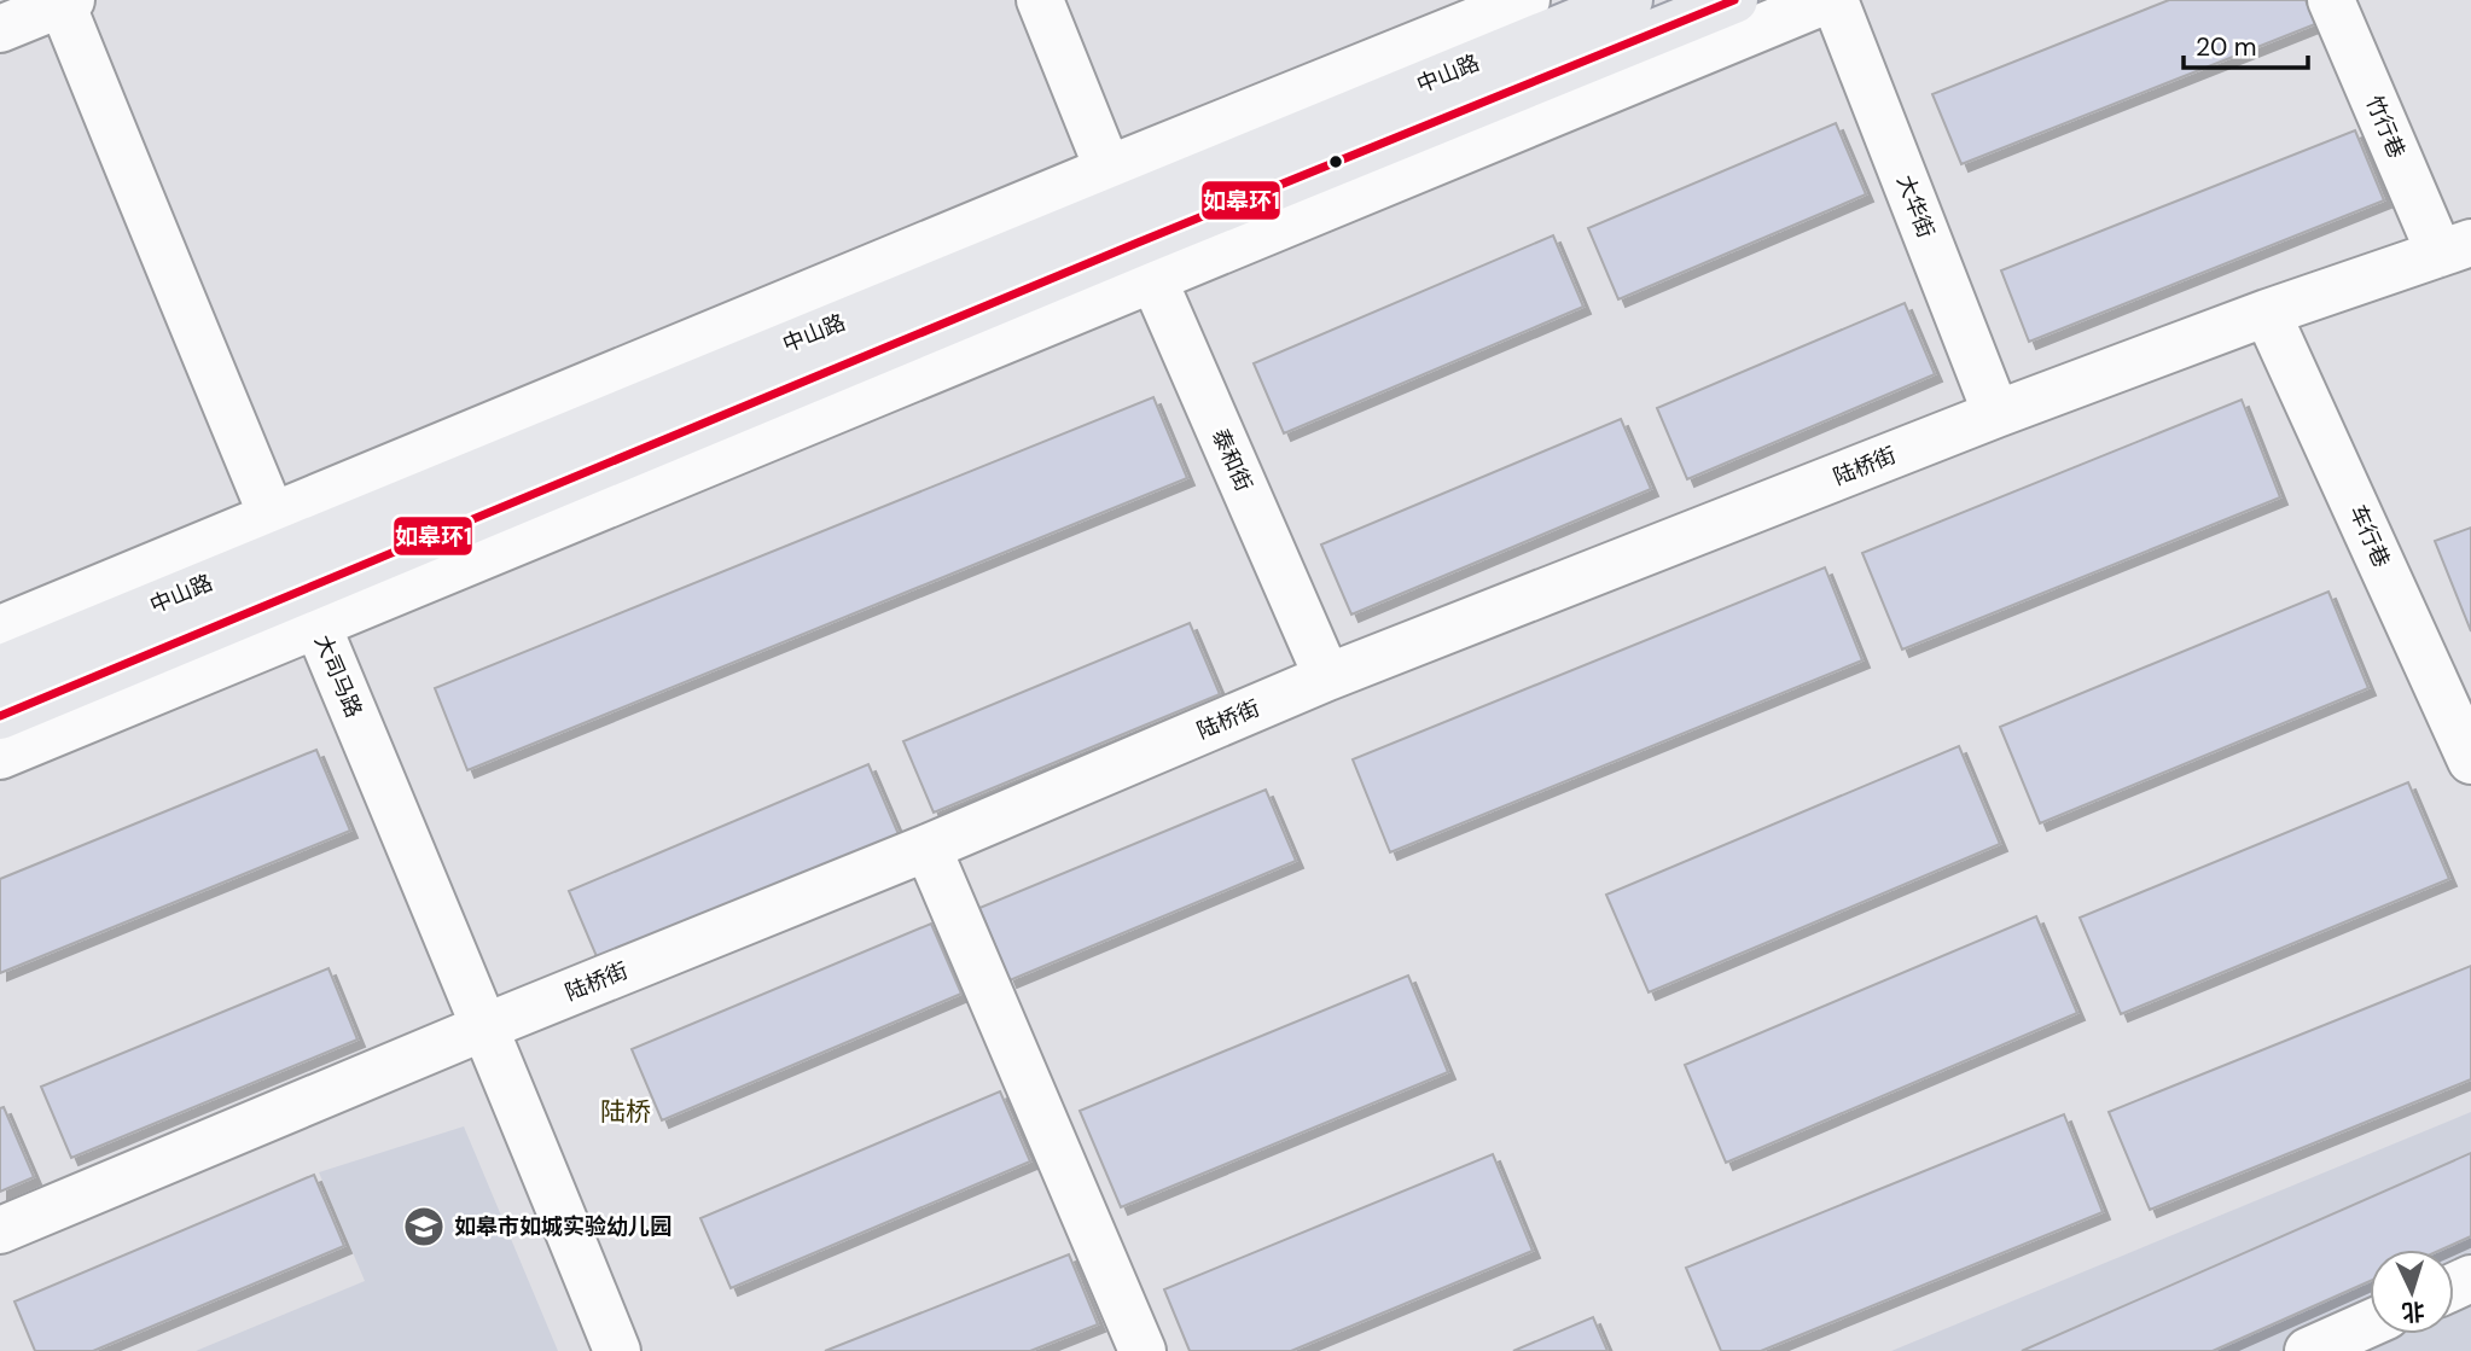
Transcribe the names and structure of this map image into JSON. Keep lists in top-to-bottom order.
{
  "streets": {
    "main road": ["中山路"],
    "street": [
      "竹行巷",
      "大华街",
      "泰和街",
      "陆桥街",
      "车行巷",
      "大司马路"
    ]
  },
  "crossings": [
    ["中山路", "泰和街"],
    ["中山路", "大司马路"],
    ["竹行巷", "陆桥街"],
    ["大华街", "陆桥街"],
    ["泰和街", "陆桥街"],
    ["陆桥街", "车行巷"],
    ["陆桥街", "大司马路"]
  ],
  "districts": ["陆桥"],
  "places": {
    "school or university": ["如皋市如城实验幼儿园"]
  },
  "lines": ["transit line 如皋环1"],
  "scale_bar": "20 m",
  "north": "bottom"
}
